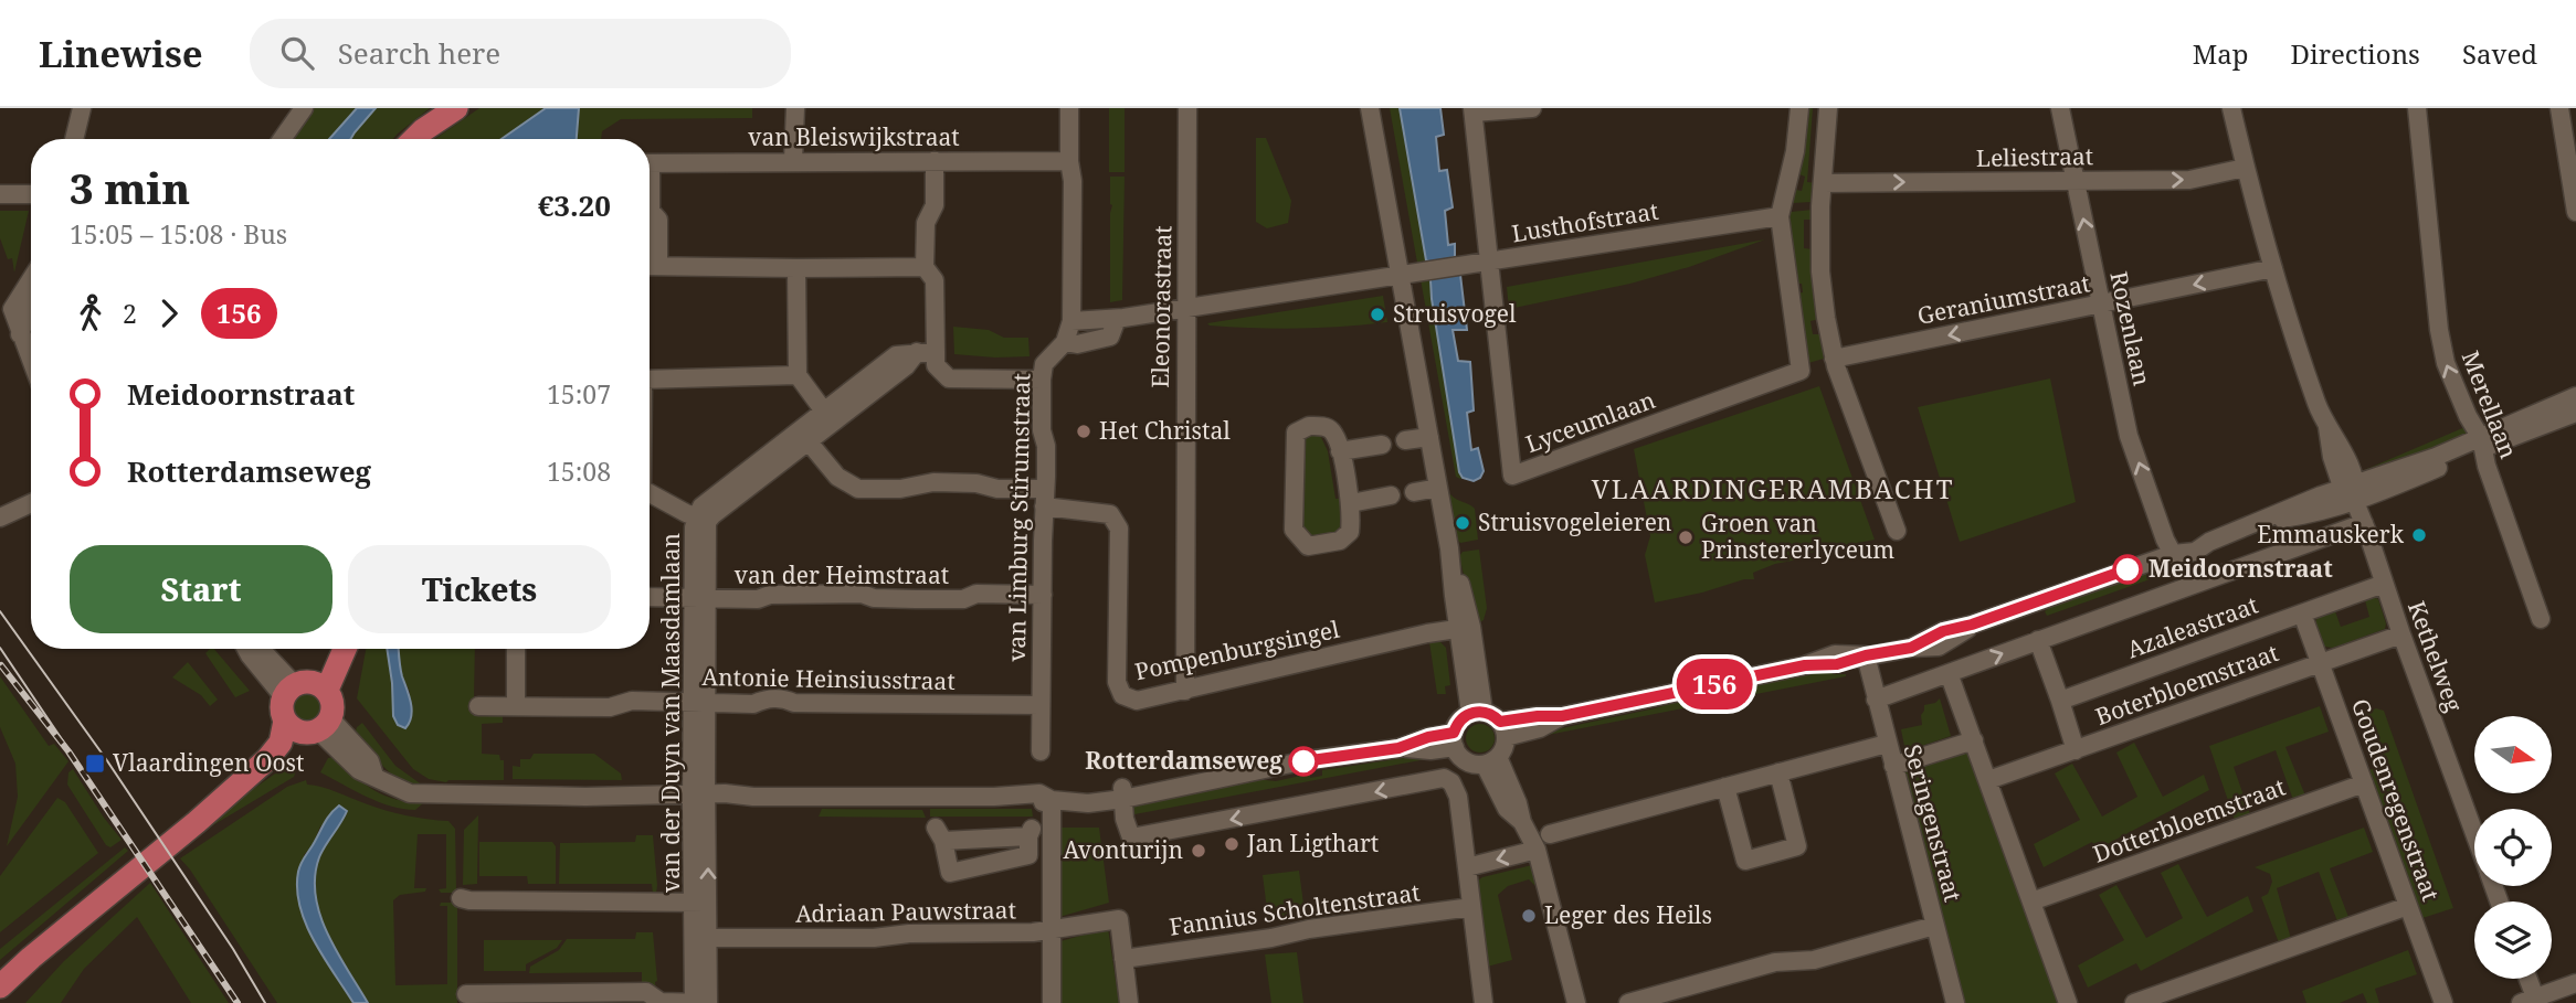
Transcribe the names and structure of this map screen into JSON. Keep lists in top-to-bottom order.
{
  "streets": {
    "street": [
      "van Bleiswijkstraat",
      "Leliestraat",
      "Lusthofstraat",
      "Geraniumstraat",
      "Eleonorastraat",
      "Rozenlaan",
      "Merellaan",
      "Lyceumlaan",
      "van Limburg Stirumstraat",
      "van der Heimstraat",
      "Azaleastraat",
      "Pompenburgsingel",
      "Kethelweg",
      "Antonie Heinsiusstraat",
      "Boterbloemstraat",
      "van der Duyn van Maasdamlaan",
      "Goudenregenstraat",
      "Dotterbloemstraat",
      "Seringenstraat",
      "Fannius Scholtenstraat",
      "Adriaan Pauwstraat"
    ]
  },
  "crossings": [
    ["van Bleiswijkstraat", "van Limburg Stirumstraat"],
    ["Leliestraat", "Rozenlaan"],
    ["Leliestraat", "Kethelweg"],
    ["Lusthofstraat", "Eleonorastraat"],
    ["Lusthofstraat", "Lyceumlaan"],
    ["Lusthofstraat", "van Limburg Stirumstraat"],
    ["Geraniumstraat", "Rozenlaan"],
    ["Geraniumstraat", "Kethelweg"],
    ["Eleonorastraat", "Pompenburgsingel"],
    ["van Limburg Stirumstraat", "van der Heimstraat"],
    ["van Limburg Stirumstraat", "Pompenburgsingel"],
    ["van Limburg Stirumstraat", "Antonie Heinsiusstraat"],
    ["van der Heimstraat", "van der Duyn van Maasdamlaan"],
    ["Azaleastraat", "Kethelweg"],
    ["Azaleastraat", "Goudenregenstraat"],
    ["Kethelweg", "Boterbloemstraat"],
    ["Antonie Heinsiusstraat", "van der Duyn van Maasdamlaan"],
    ["Boterbloemstraat", "Goudenregenstraat"],
    ["van der Duyn van Maasdamlaan", "Adriaan Pauwstraat"],
    ["Goudenregenstraat", "Dotterbloemstraat"],
    ["Fannius Scholtenstraat", "Adriaan Pauwstraat"]
  ],
  "one_way": ["Leliestraat", "Geraniumstraat", "Rozenlaan"],
  "districts": ["VLAARDINGERAMBACHT"],
  "places": {
    "other": [
      "Struisvogel",
      "Het Christal",
      "Struisvogeleieren",
      "Emmauskerk",
      "Groen van Prinstererlyceum",
      "Meidoornstraat",
      "Rotterdamseweg",
      "Jan Ligthart",
      "Avonturijn",
      "Leger des Heils"
    ],
    "transit": ["Vlaardingen Oost"]
  },
  "lines": ["bus line 156"],
  "north": "right",
  "page": {
    "header": "Linewise",
    "search": "Search here",
    "nav": ["Map", "Directions", "Saved"],
    "on_map": "156",
    "heading": ["3 min", "15:05 – 15:08 · Bus", "€3.20"],
    "legs": ["2", "156"],
    "list": [
      {
        "name": "Meidoornstraat",
        "value": "15:07"
      },
      {
        "name": "Rotterdamseweg",
        "value": "15:08"
      }
    ],
    "buttons": ["Start", "Tickets"]
  }
}
